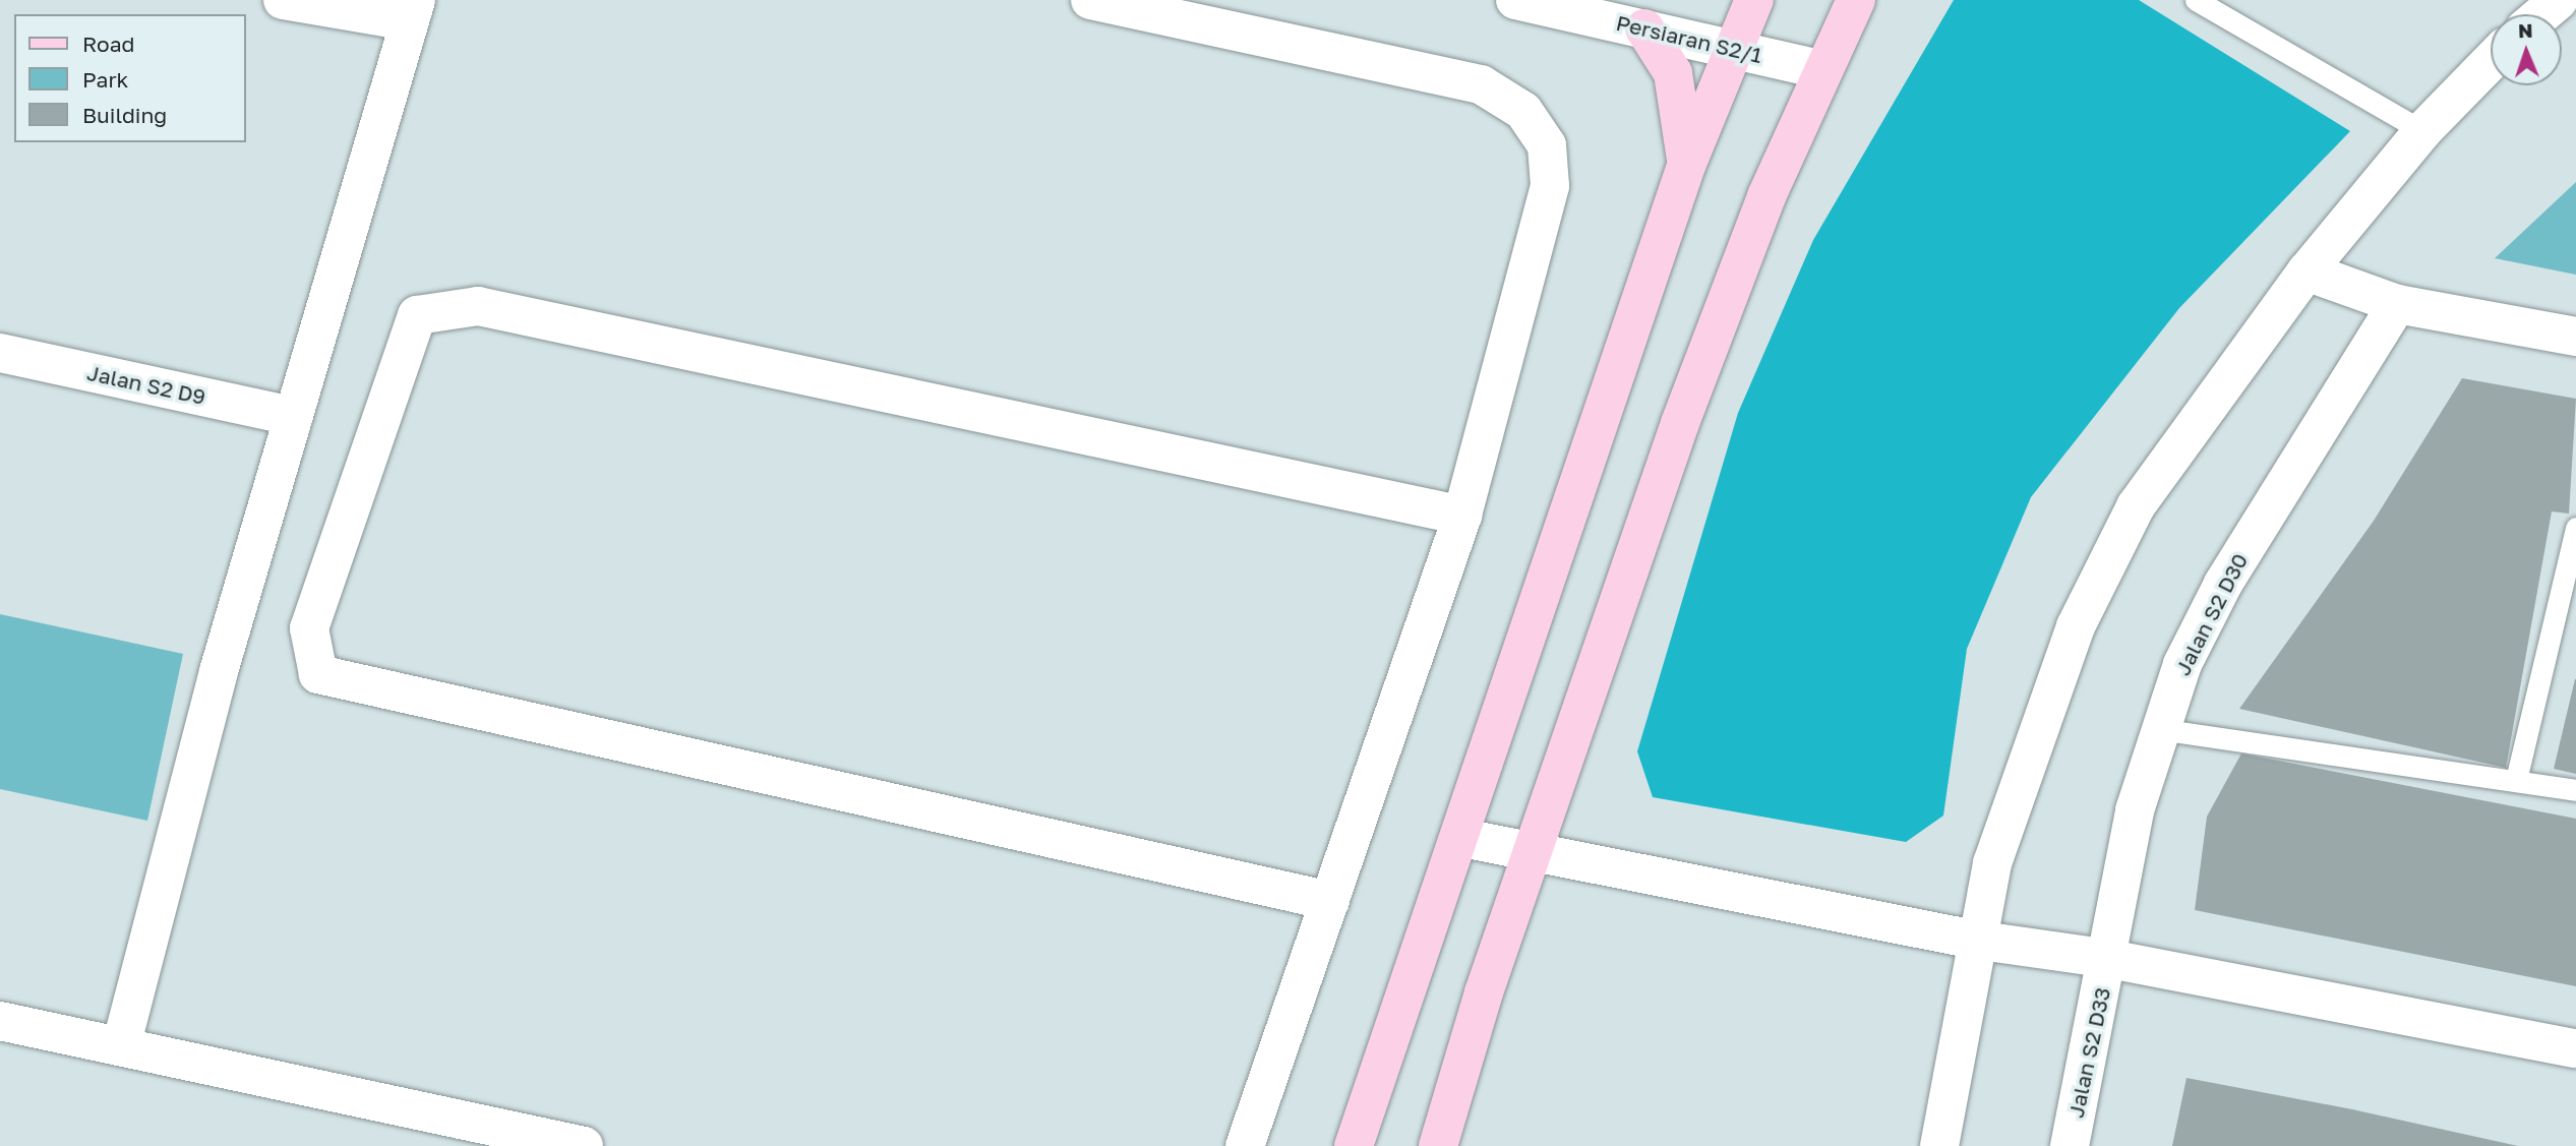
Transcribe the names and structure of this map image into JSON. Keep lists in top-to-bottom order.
{
  "streets": {
    "street": [
      "Persiaran S2/1",
      "Jalan S2 D9",
      "Jalan S2 D30",
      "Jalan S2 D33"
    ]
  },
  "crossings": [
    ["Jalan S2 D30", "Jalan S2 D33"]
  ],
  "legend": ["Road", "Park", "Building"],
  "north": "top"
}
